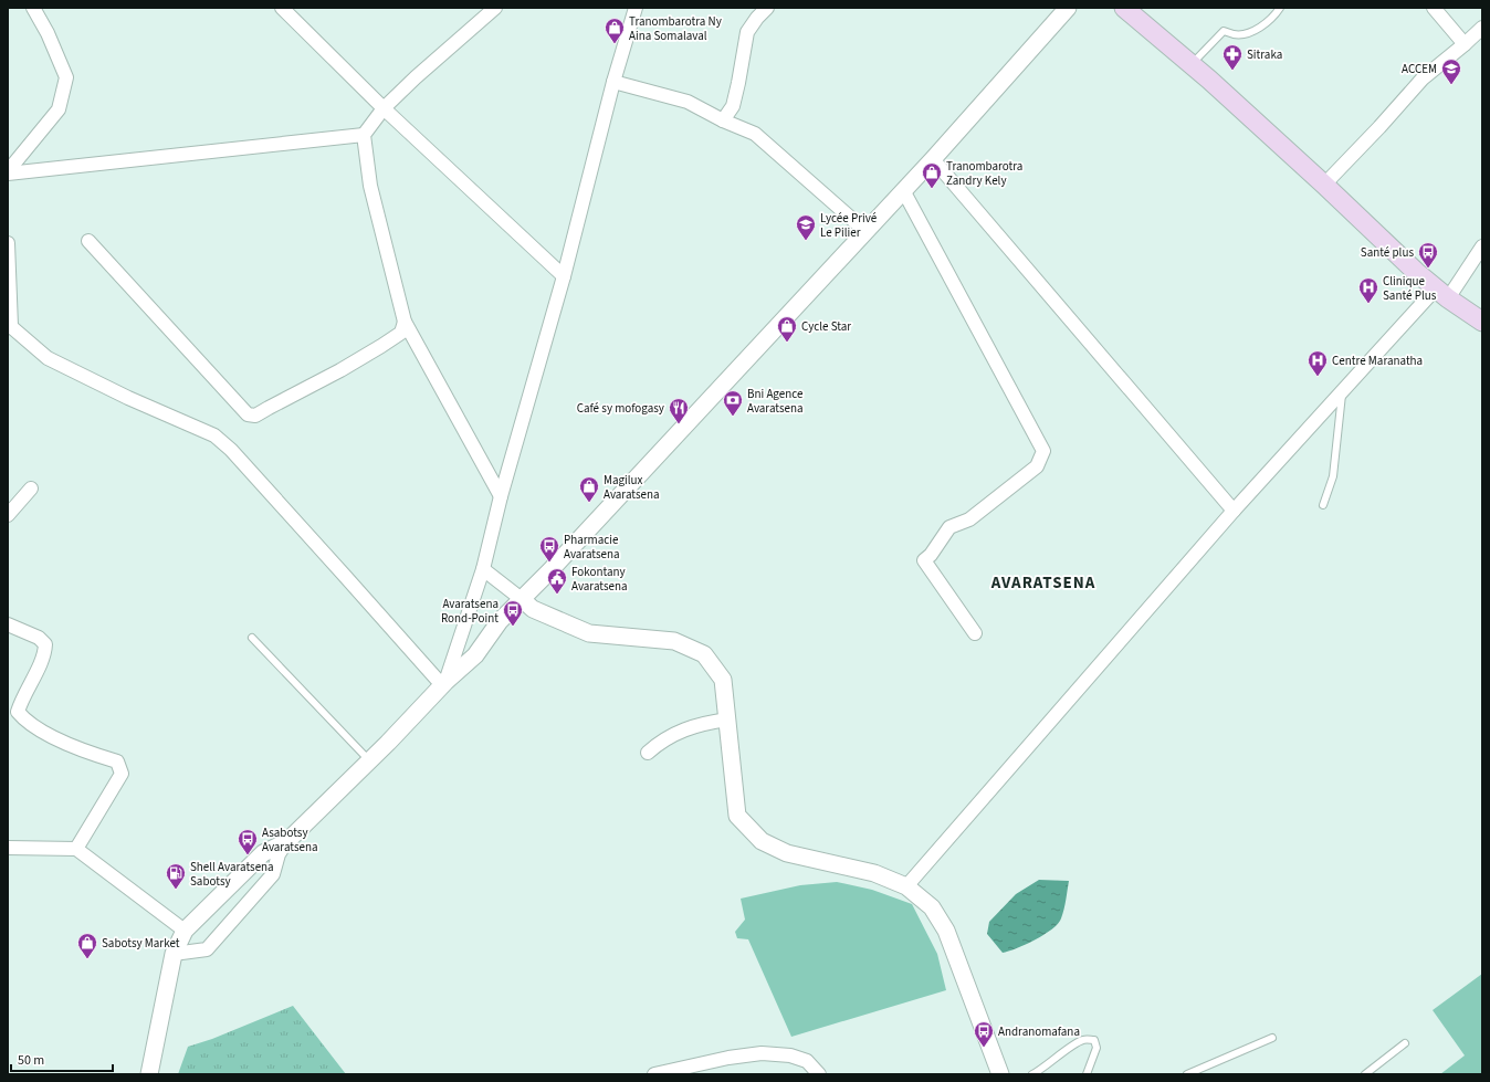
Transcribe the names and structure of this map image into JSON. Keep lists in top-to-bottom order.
{
  "districts": ["AVARATSENA"],
  "places": {
    "shop": [
      "Tranombarotra Ny Aina Somalaval",
      "Tranombarotra Zandry Kely",
      "Cycle Star",
      "Magilux Avaratsena",
      "Sabotsy Market"
    ],
    "pharmacy": ["Sitraka"],
    "school or university": ["ACCEM", "Lycée Privé Le Pilier"],
    "bus stop": [
      "Santé plus",
      "Pharmacie Avaratsena",
      "Avaratsena Rond-Point",
      "Asabotsy Avaratsena",
      "Andranomafana"
    ],
    "hospital": ["Clinique Santé Plus", "Centre Maranatha"],
    "bank": ["Bni Agence Avaratsena"],
    "restaurant": ["Café sy mofogasy"],
    "public building": ["Fokontany Avaratsena"],
    "fuel station": ["Shell Avaratsena Sabotsy"]
  },
  "scale_bar": "50 m"
}
